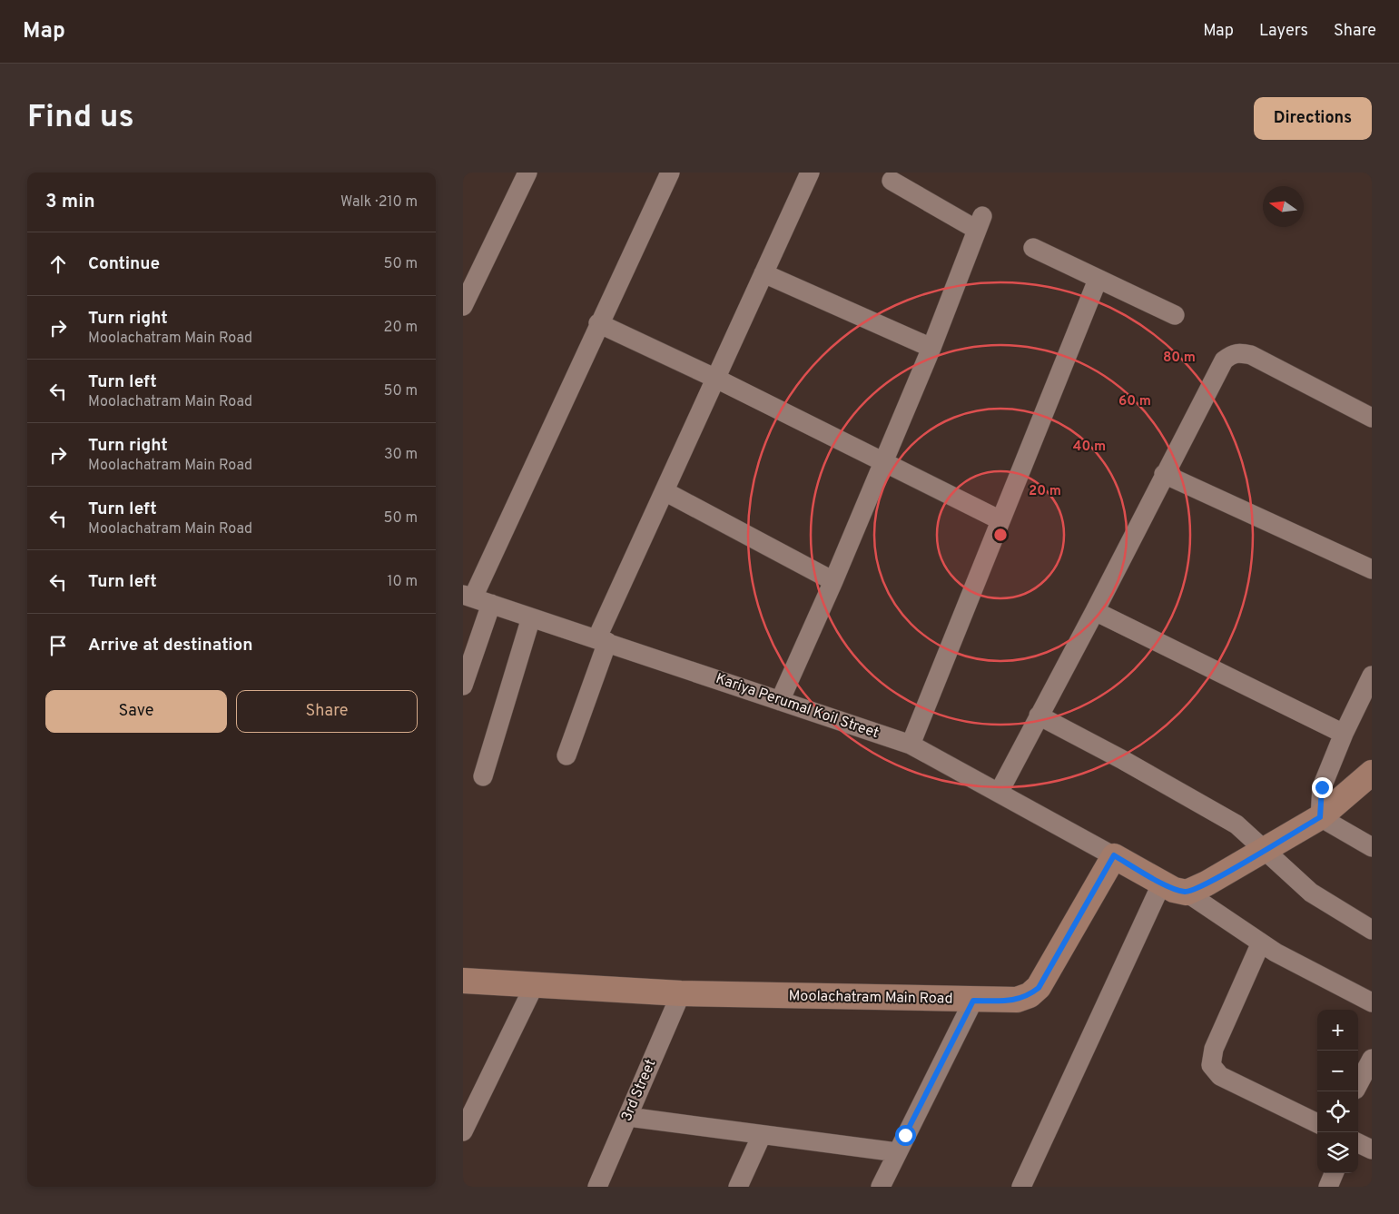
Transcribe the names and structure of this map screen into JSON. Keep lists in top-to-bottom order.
{
  "streets": {
    "street": ["Kariya Perumal Koil Street", "Moolachatram Main Road", "3rd Street"]
  },
  "crossings": [
    ["Kariya Perumal Koil Street", "Moolachatram Main Road"],
    ["Moolachatram Main Road", "3rd Street"]
  ],
  "north": "left",
  "page": {
    "header": "Map",
    "nav": ["Map", "Layers", "Share"],
    "buttons": [
      "Directions",
      ["Save", "Share"]
    ],
    "title": "Find us",
    "heading": ["3 min", "Walk · 210 m"],
    "list": [
      ["Continue", "50 m"],
      ["Turn right", "Moolachatram Main Road", "20 m"],
      ["Turn left", "Moolachatram Main Road", "50 m"],
      ["Turn right", "Moolachatram Main Road", "30 m"],
      ["Turn left", "Moolachatram Main Road", "50 m"],
      ["Turn left", "10 m"],
      "Arrive at destination"
    ],
    "map_buttons": ["+", "−"]
  },
  "rings": [
    "80 m",
    "60 m",
    "40 m",
    "20 m"
  ]
}
